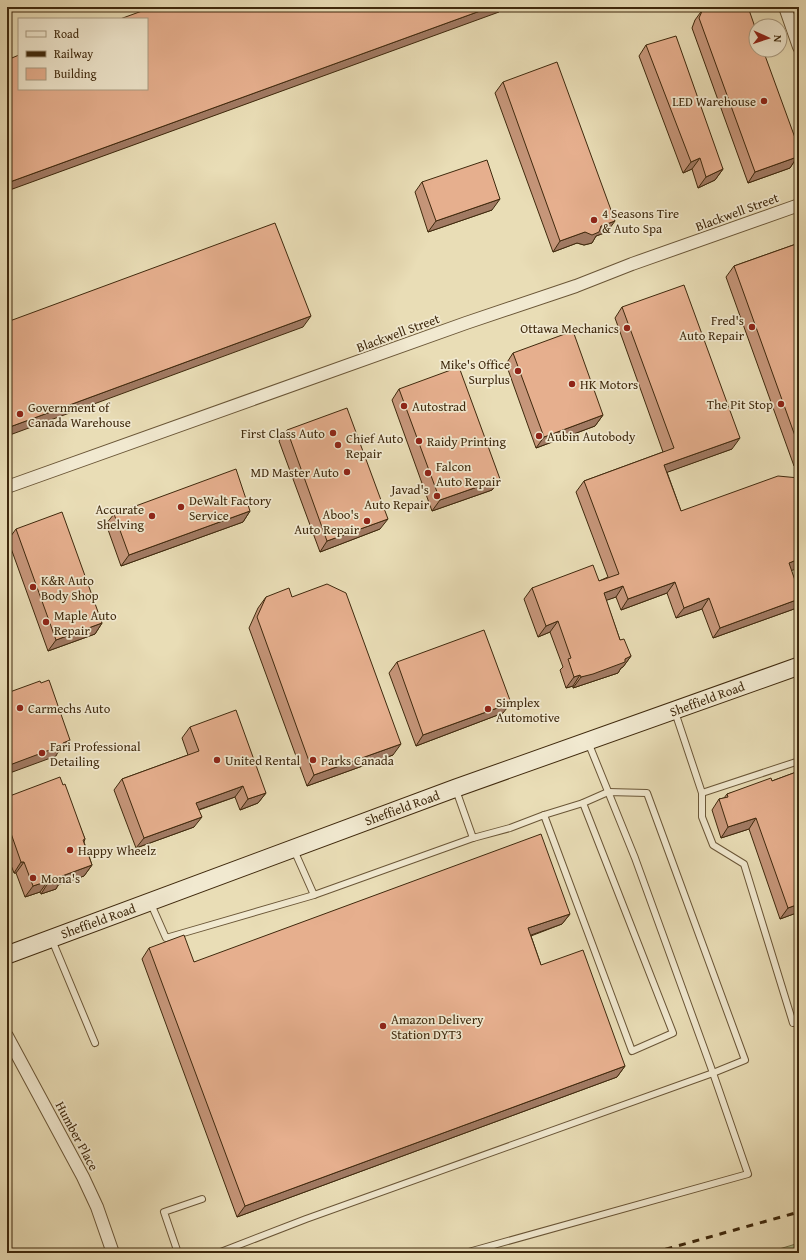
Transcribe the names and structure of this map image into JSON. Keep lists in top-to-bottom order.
{
  "streets": {
    "street": ["Blackwell Street", "Sheffield Road", "Humber Place"]
  },
  "places": [
    "LED Warehouse",
    "4 Seasons Tire & Auto Spa",
    "Fred's Auto Repair",
    "Ottawa Mechanics",
    "Mike's Office Surplus",
    "HK Motors",
    "The Pit Stop",
    "Autostrad",
    "Government of Canada Warehouse",
    "First Class Auto",
    "Aubin Autobody",
    "Raidy Printing",
    "Chief Auto Repair",
    "MD Master Auto",
    "Falcon Auto Repair",
    "Javad's Auto Repair",
    "DeWalt Factory Service",
    "Accurate Shelving",
    "Aboo's Auto Repair",
    "K&R Auto Body Shop",
    "Maple Auto Repair",
    "Carmechs Auto",
    "Simplex Automotive",
    "Fari Professional Detailing",
    "United Rental",
    "Parks Canada",
    "Happy Wheelz",
    "Mona's",
    "Amazon Delivery Station DYT3"
  ],
  "legend": ["Road", "Railway", "Building"],
  "north": "right"
}
